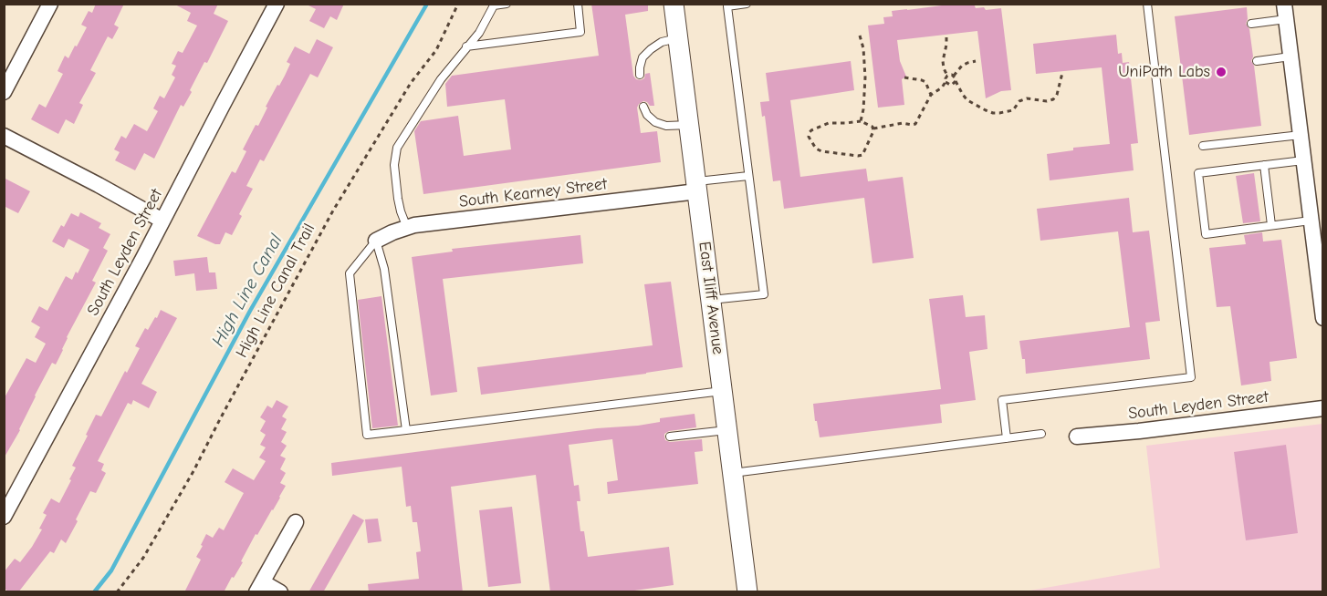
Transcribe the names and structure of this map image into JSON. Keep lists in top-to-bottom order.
{
  "streets": {
    "street": ["South Kearney Street", "South Leyden Street", "East Iliff Avenue"],
    "path": ["High Line Canal Trail"]
  },
  "crossings": [
    ["South Kearney Street", "East Iliff Avenue"]
  ],
  "water": ["High Line Canal"],
  "places": ["UniPath Labs"]
}
